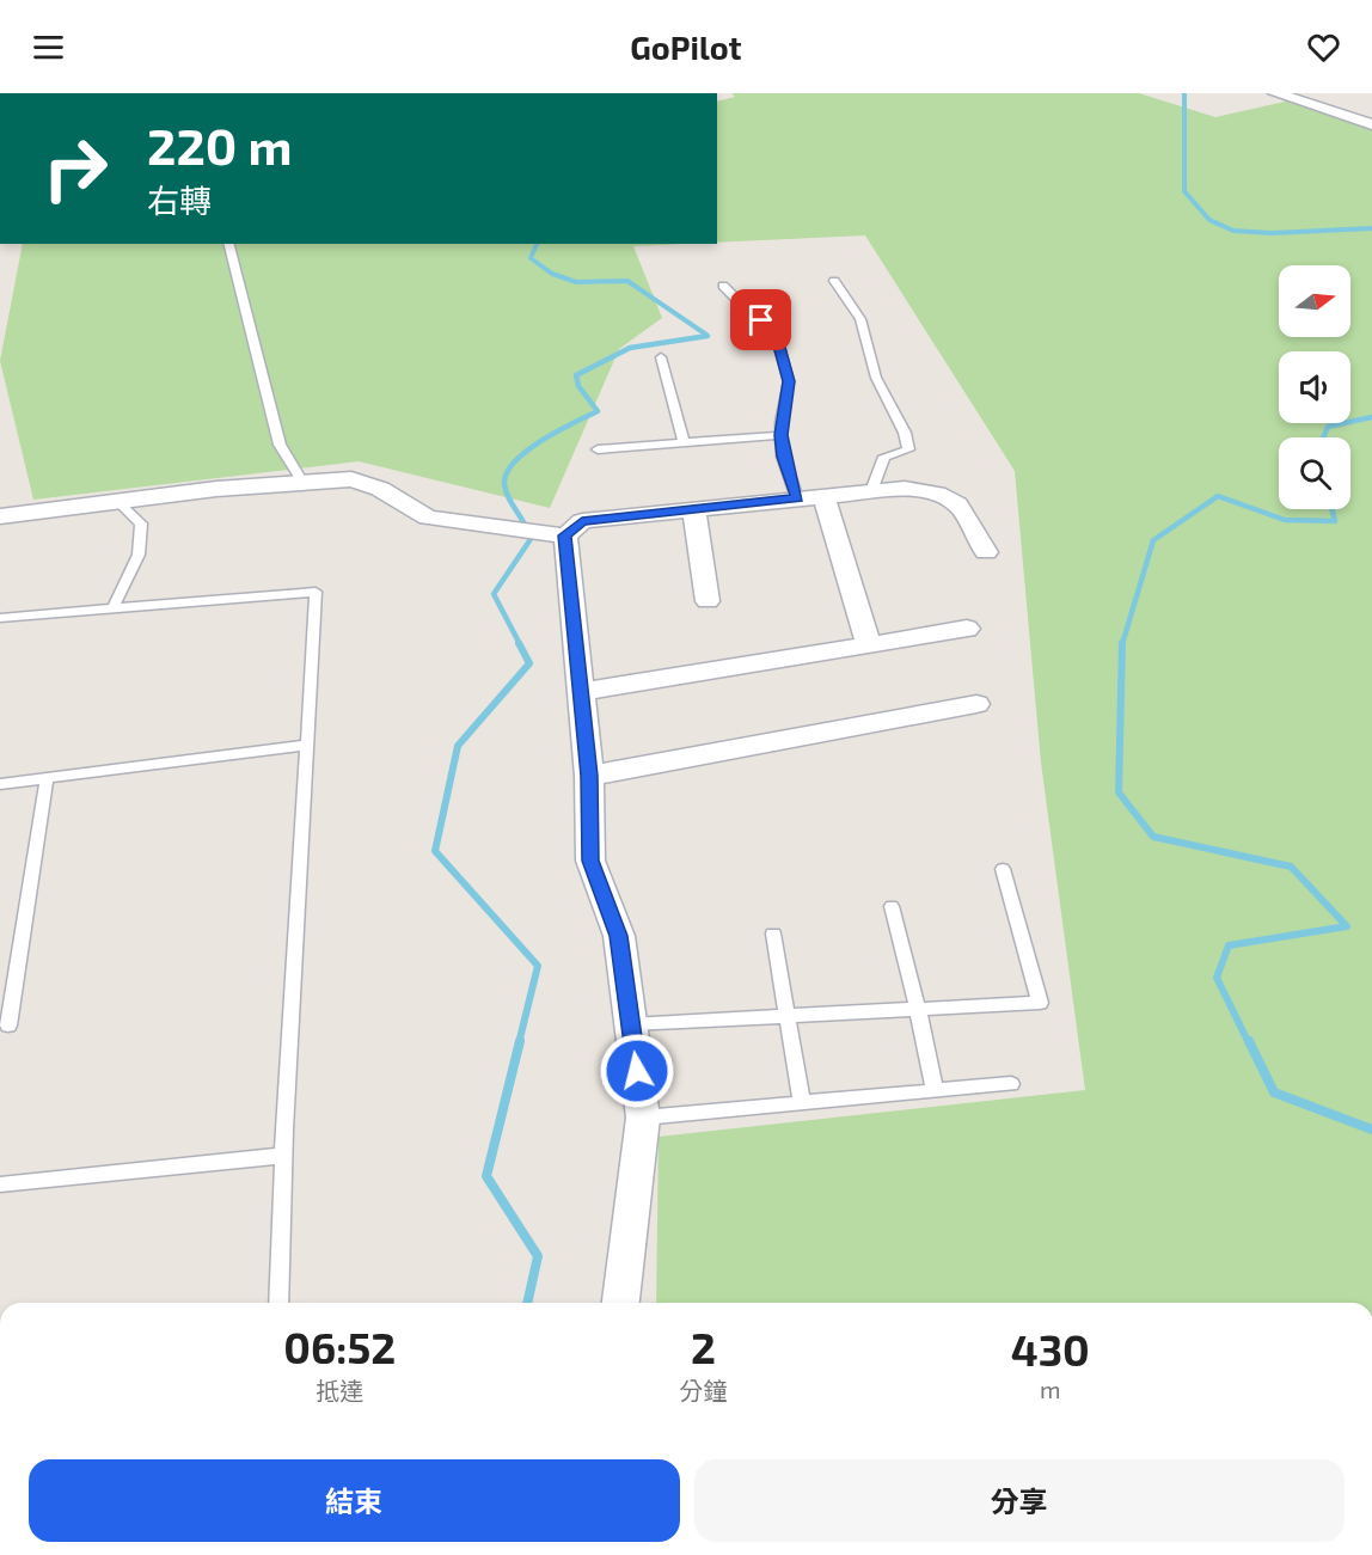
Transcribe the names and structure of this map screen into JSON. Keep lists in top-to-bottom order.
{
  "north": "right",
  "page": {
    "header": "GoPilot",
    "turn": ["220 m", "右轉"],
    "eta": [
      "06:52",
      "抵達",
      "2",
      "分鐘",
      "430",
      "m"
    ],
    "buttons": ["結束", "分享"]
  }
}
